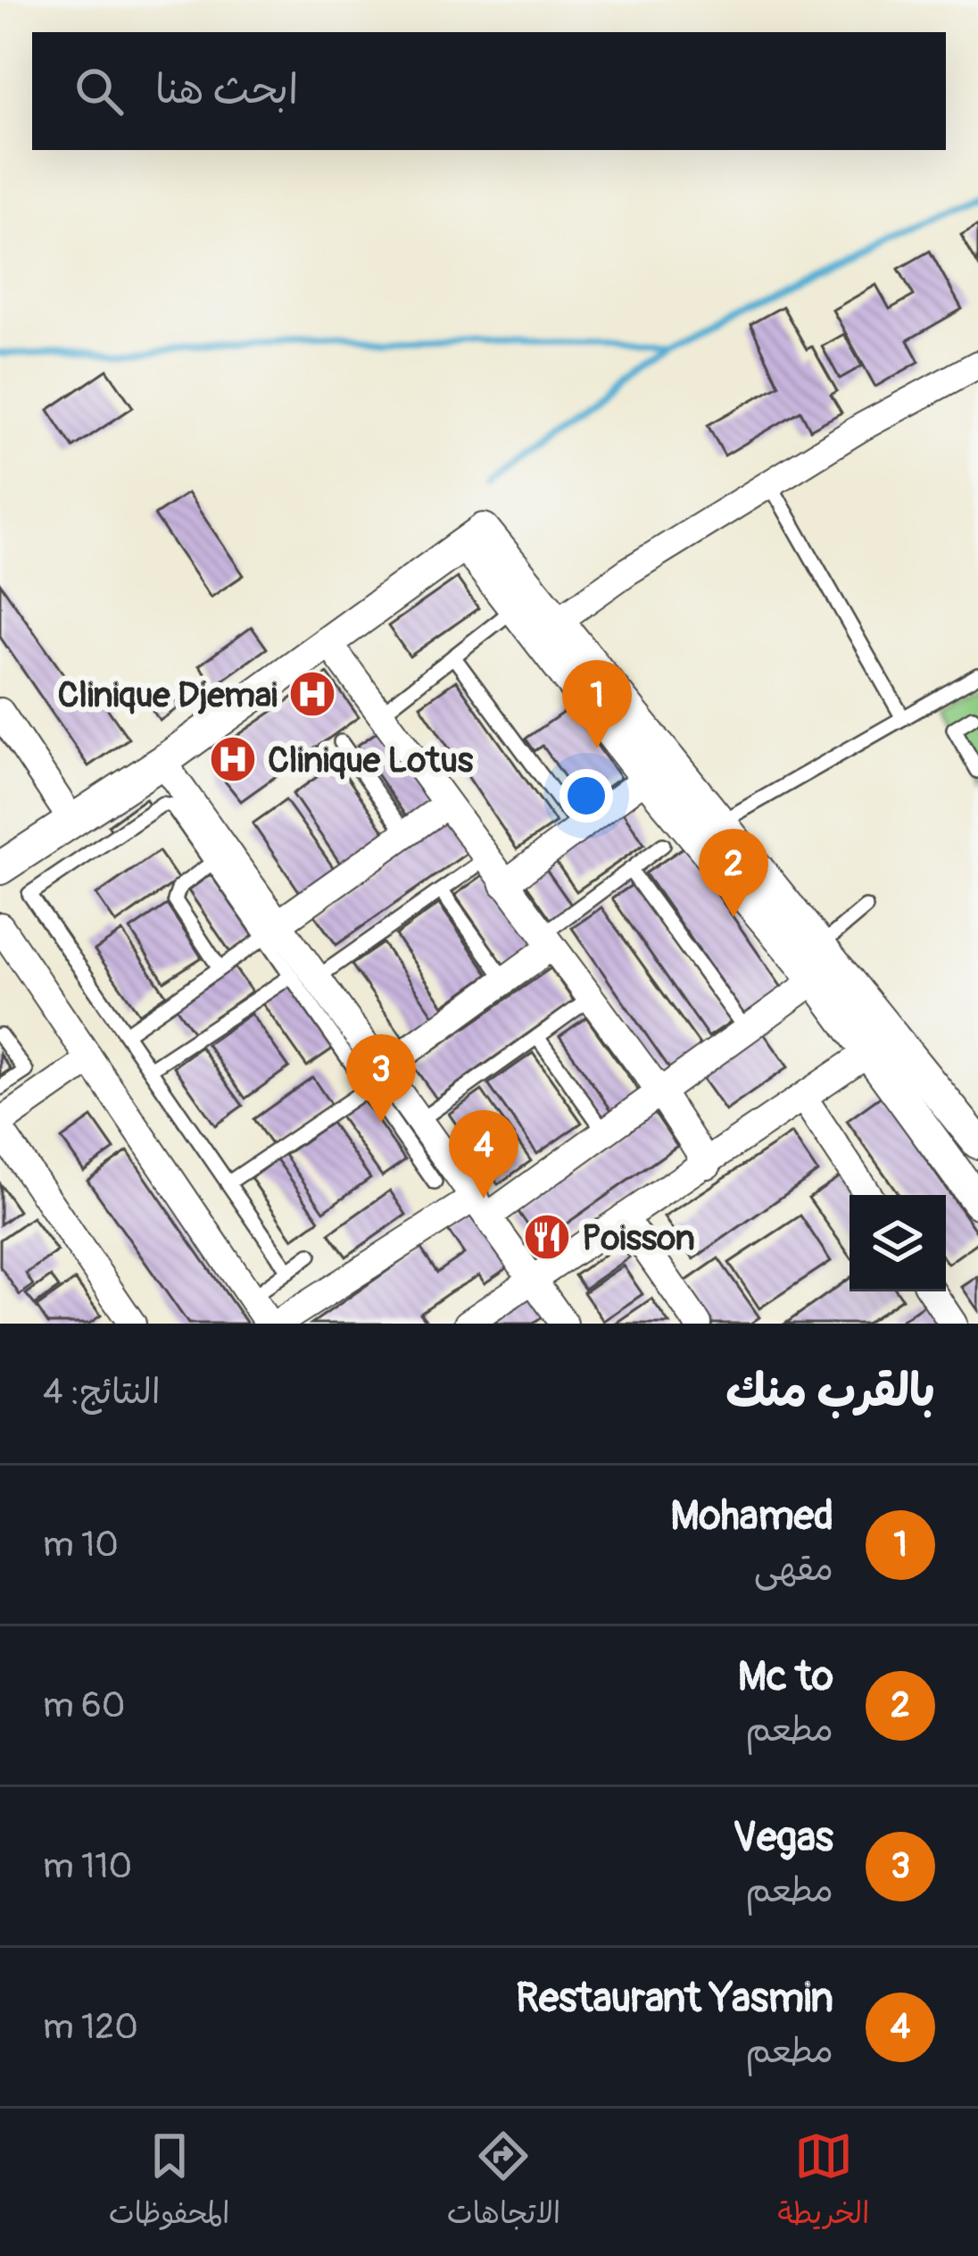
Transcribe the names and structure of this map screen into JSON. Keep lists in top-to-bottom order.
{
  "places": {
    "hospital": ["Clinique Djemai", "Clinique Lotus"],
    "restaurant": ["Poisson"]
  },
  "page": {
    "search": "ابحث هنا",
    "pins": [
      "1",
      "2",
      "3",
      "4"
    ],
    "heading": ["بالقرب منك", "النتائج: 4"],
    "list": [
      {
        "mark": "1",
        "name": "Mohamed",
        "note": "مقهى",
        "value": "10 m"
      },
      {
        "mark": "2",
        "name": "Mc to",
        "note": "مطعم",
        "value": "60 m"
      },
      {
        "mark": "3",
        "name": "Vegas",
        "note": "مطعم",
        "value": "110 m"
      },
      {
        "mark": "4",
        "name": "Restaurant Yasmin",
        "note": "مطعم",
        "value": "120 m"
      }
    ],
    "nav": ["الخريطة", "الاتجاهات", "المحفوظات"]
  }
}
